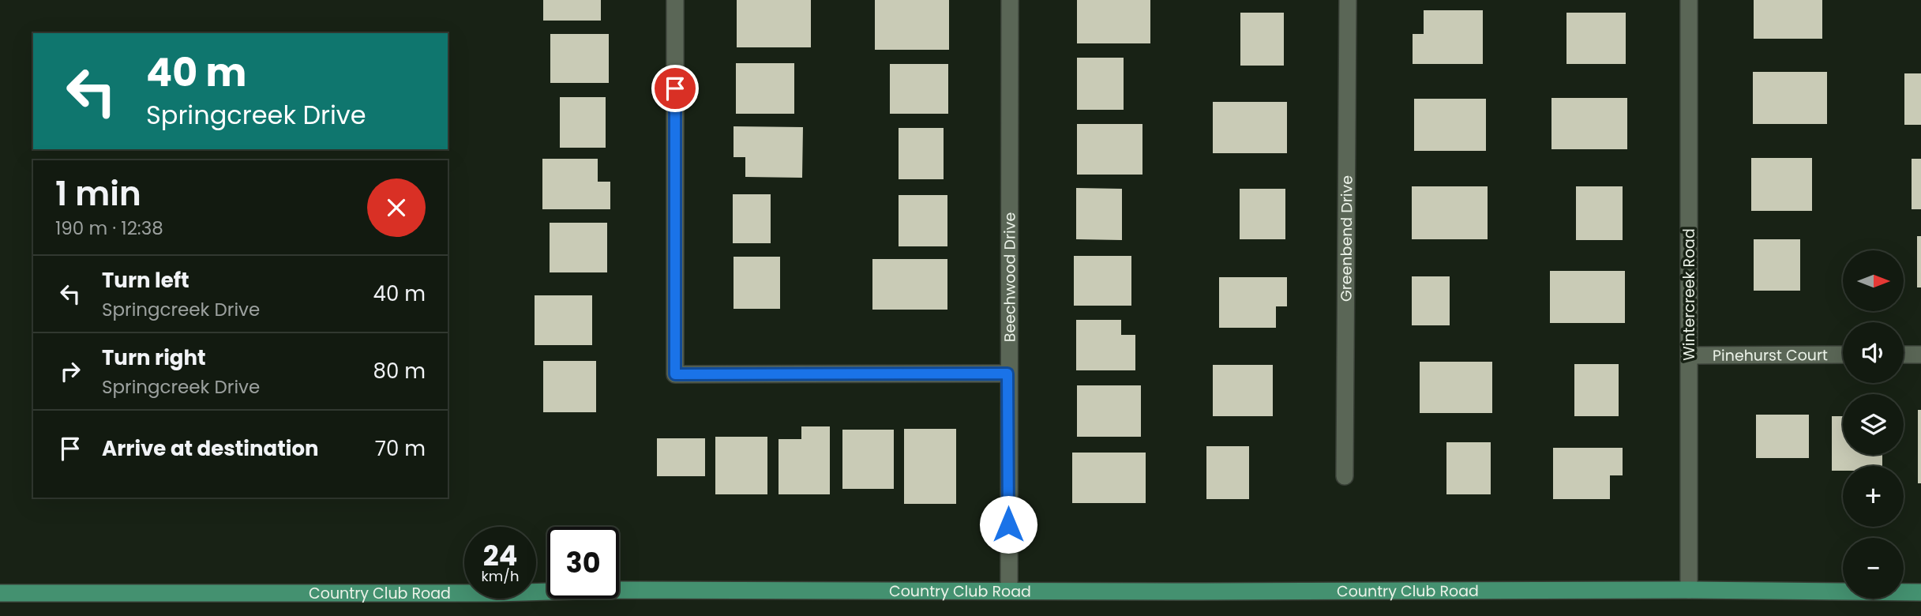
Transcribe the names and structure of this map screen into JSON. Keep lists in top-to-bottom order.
{
  "streets": {
    "main road": ["Country Club Road"],
    "street": [
      "Greenbend Drive",
      "Beechwood Drive",
      "Wintercreek Road",
      "Pinehurst Court"
    ]
  },
  "crossings": [
    ["Beechwood Drive", "Country Club Road"],
    ["Wintercreek Road", "Pinehurst Court"],
    ["Wintercreek Road", "Country Club Road"]
  ],
  "north": "right",
  "page": {
    "turn": ["40 m", "Springcreek Drive"],
    "heading": ["1 min", "190 m · 12:38"],
    "map_buttons": ["+", "−"],
    "list": [
      {
        "name": "Turn left",
        "note": "Springcreek Drive",
        "value": "40 m"
      },
      {
        "name": "Turn right",
        "note": "Springcreek Drive",
        "value": "80 m"
      },
      {
        "name": "Arrive at destination",
        "value": "70 m"
      }
    ],
    "speed": "24 km/h",
    "limit": "30"
  }
}
